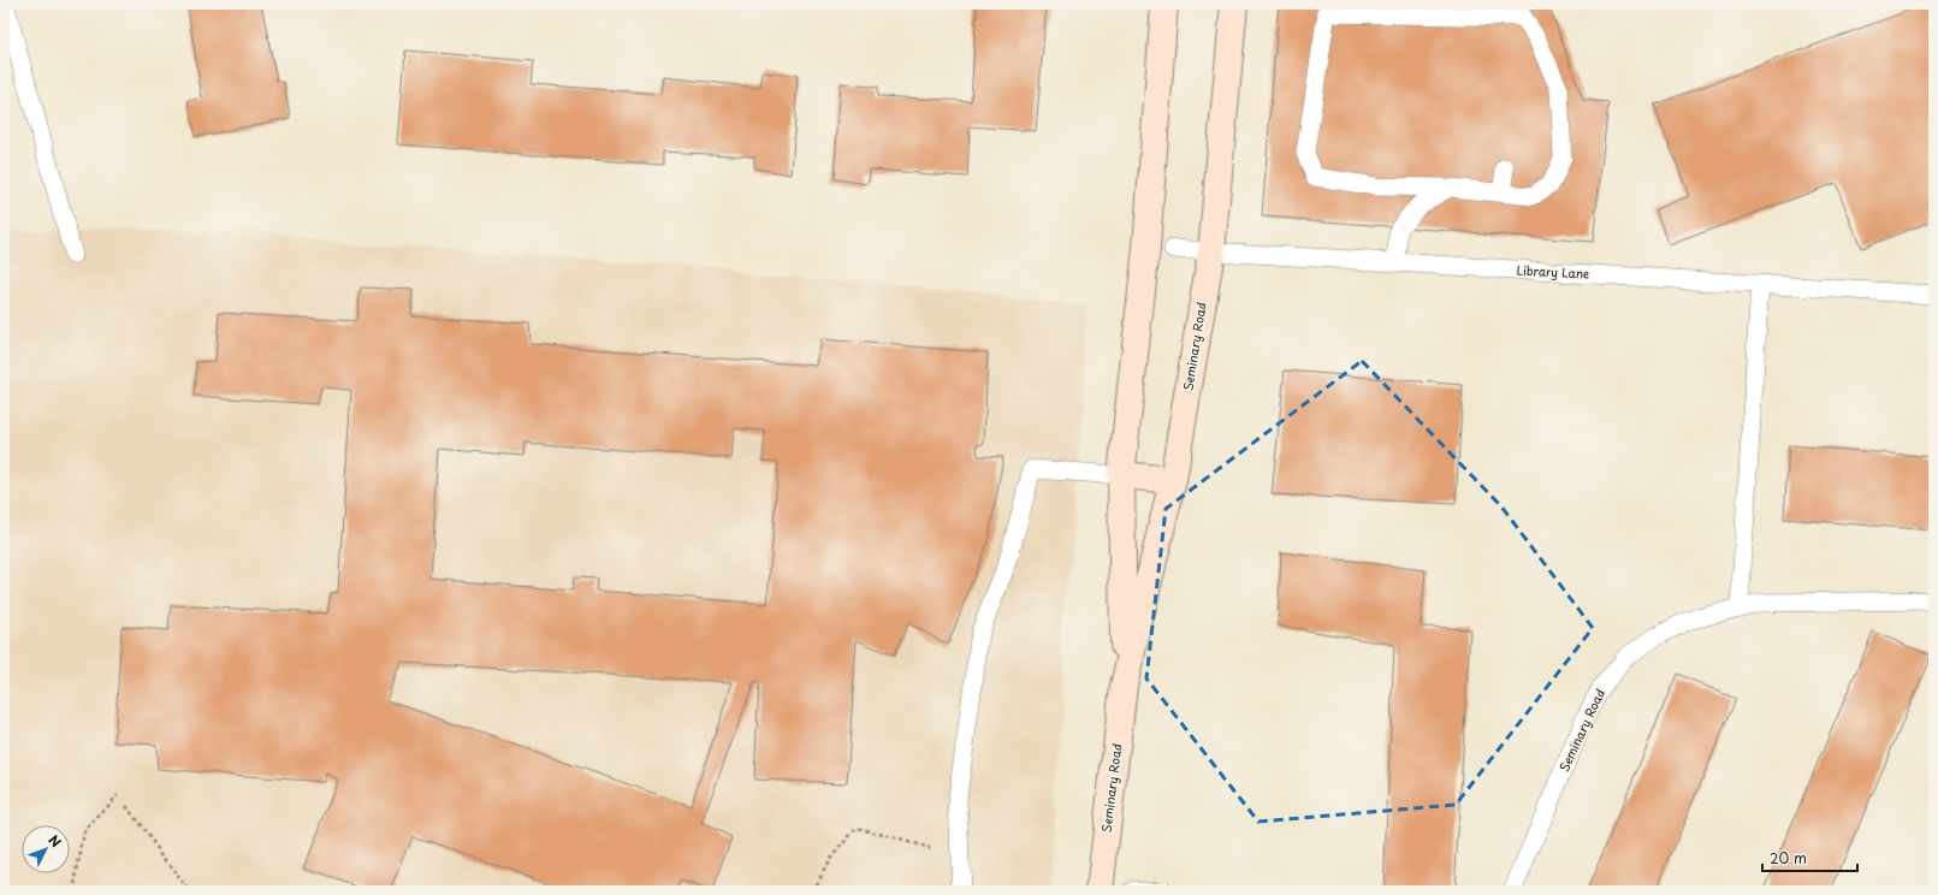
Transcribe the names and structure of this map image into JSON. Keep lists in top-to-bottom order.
{
  "streets": {
    "main road": ["Seminary Road"],
    "lane": ["Library Lane"]
  },
  "crossings": [
    ["Library Lane", "Seminary Road"]
  ],
  "scale_bar": "20 m",
  "north": "top right"
}
